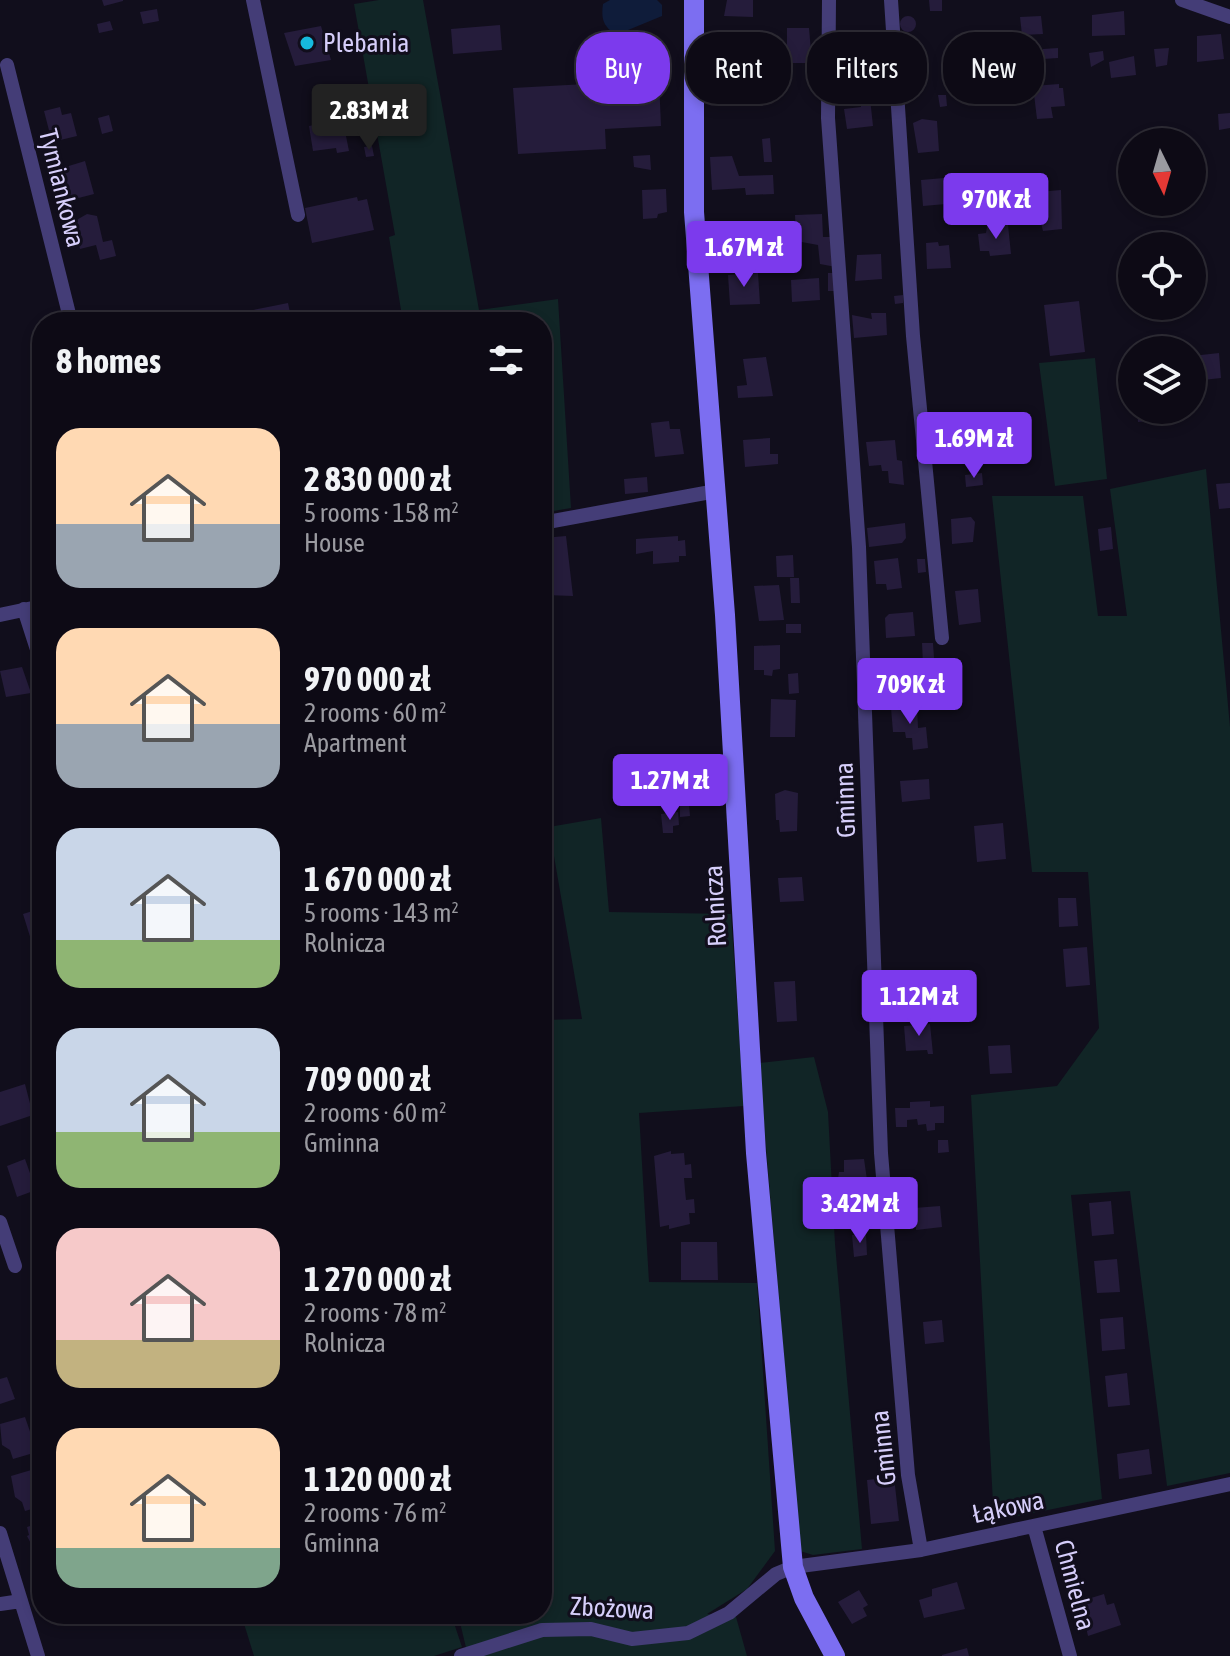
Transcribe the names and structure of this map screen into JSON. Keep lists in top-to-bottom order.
{
  "streets": {
    "street": [
      "Tymiankowa",
      "Gminna",
      "Rolnicza",
      "Łąkowa",
      "Chmielna",
      "Zbożowa"
    ]
  },
  "crossings": [
    ["Gminna", "Łąkowa"],
    ["Rolnicza", "Łąkowa"],
    ["Rolnicza", "Zbożowa"],
    ["Łąkowa", "Chmielna"],
    ["Łąkowa", "Zbożowa"]
  ],
  "places": ["Plebania"],
  "north": "bottom",
  "page": {
    "chip": [
      "Buy",
      "Rent",
      "Filters",
      "New"
    ],
    "price": [
      "2.83M zł",
      "970K zł",
      "1.67M zł",
      "1.69M zł",
      "709K zł",
      "1.27M zł",
      "1.12M zł",
      "3.42M zł"
    ],
    "heading": "8 homes",
    "list": [
      {
        "name": "2 830 000 zł",
        "note": "5 rooms · 158 m² · House"
      },
      {
        "name": "970 000 zł",
        "note": "2 rooms · 60 m² · Apartment"
      },
      {
        "name": "1 670 000 zł",
        "note": "5 rooms · 143 m² · Rolnicza"
      },
      {
        "name": "709 000 zł",
        "note": "2 rooms · 60 m² · Gminna"
      },
      {
        "name": "1 270 000 zł",
        "note": "2 rooms · 78 m² · Rolnicza"
      },
      {
        "name": "1 120 000 zł",
        "note": "2 rooms · 76 m² · Gminna"
      }
    ]
  }
}
